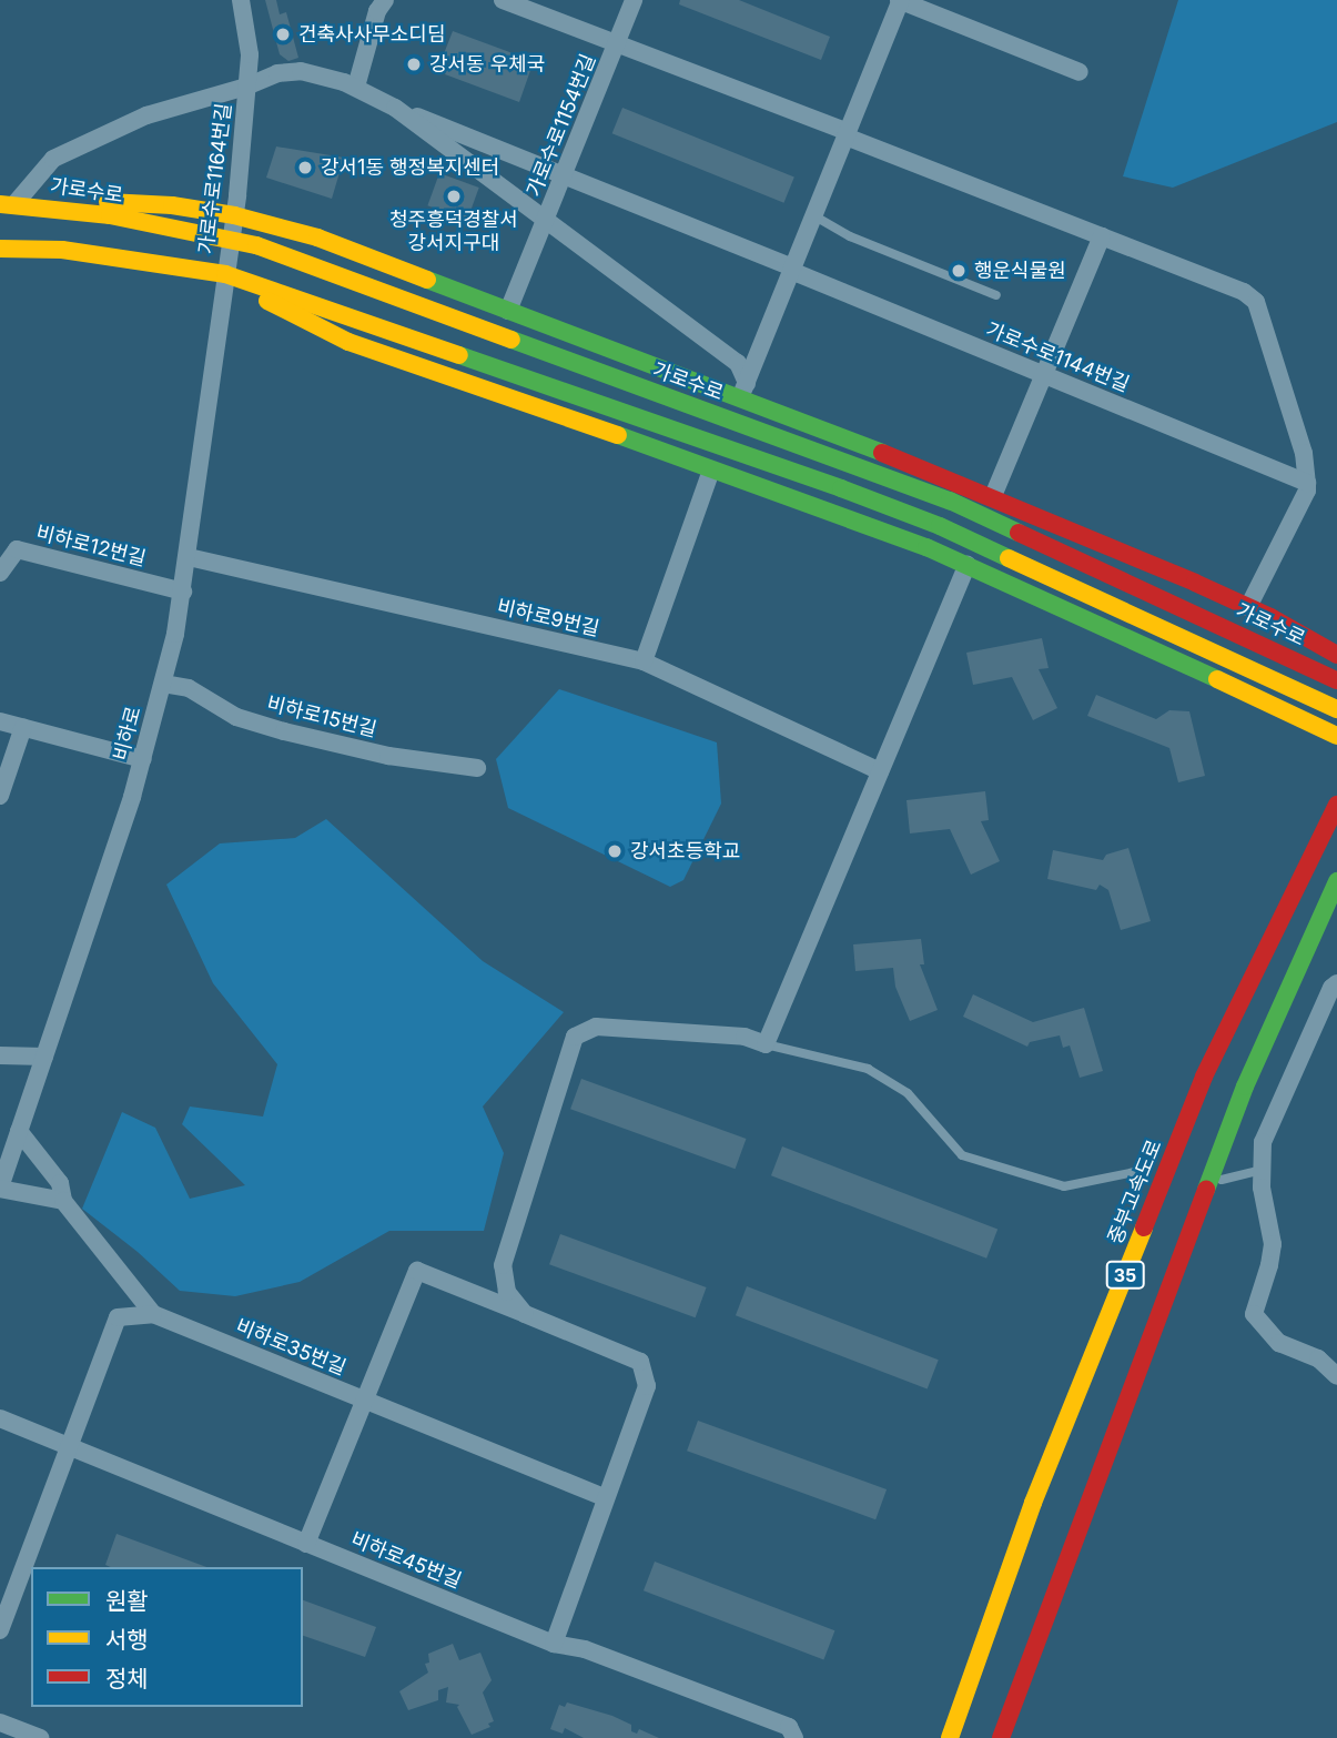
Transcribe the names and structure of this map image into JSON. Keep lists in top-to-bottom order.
{
  "streets": {
    "main road": ["가로수로", "중부고속도로", "35"],
    "street": [
      "가로수로1154번길",
      "가로수로1164번길",
      "가로수로1144번길",
      "비하로12번길",
      "비하로9번길",
      "비하로15번길",
      "비하로",
      "비하로35번길",
      "비하로45번길"
    ]
  },
  "crossings": [
    ["가로수로1154번길", "가로수로1164번길"],
    ["가로수로1154번길", "가로수로1144번길"],
    ["가로수로1164번길", "가로수로"],
    ["가로수로1164번길", "가로수로1144번길"],
    ["가로수로1164번길", "비하로"],
    ["가로수로", "비하로"],
    ["비하로12번길", "비하로"],
    ["비하로9번길", "비하로"],
    ["비하로15번길", "비하로"],
    ["비하로", "비하로35번길"]
  ],
  "places": [
    "건축사사무소디딤",
    "강서동 우체국",
    "강서1동 행정복지센터",
    "청주흥덕경찰서 강서지구대",
    "행운식물원",
    "강서초등학교"
  ],
  "legend": ["원활", "서행", "정체"]
}
